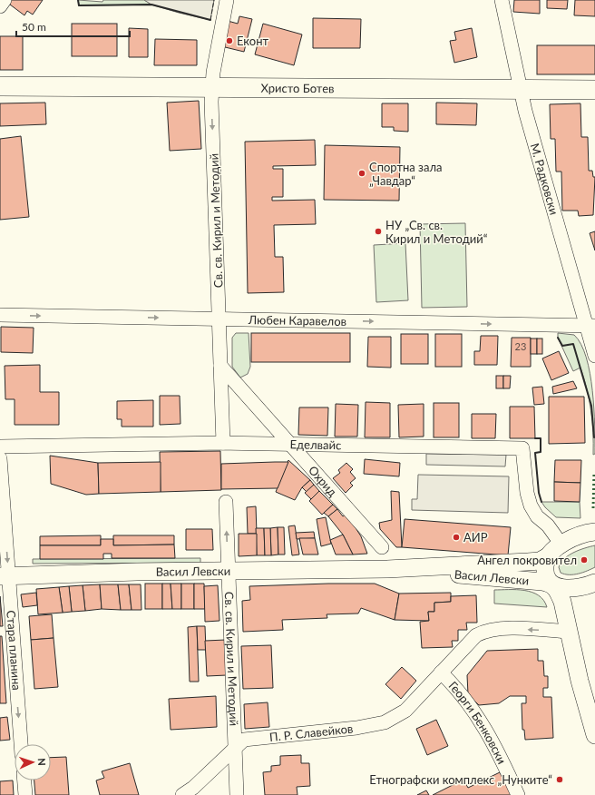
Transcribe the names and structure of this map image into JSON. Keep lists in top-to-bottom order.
{
  "streets": {
    "main road": ["Христо Ботев"],
    "street": [
      "М. Радковски",
      "Св. св. Кирил и Методий",
      "Любен Каравелов",
      "Еделвайс",
      "Охрид",
      "Васил Левски",
      "Стара планина",
      "Георги Бенковски",
      "П. Р. Славейков"
    ]
  },
  "crossings": [
    ["Христо Ботев", "М. Радковски"],
    ["Христо Ботев", "Св. св. Кирил и Методий"],
    ["М. Радковски", "Любен Каравелов"],
    ["Св. св. Кирил и Методий", "Любен Каравелов"],
    ["Св. св. Кирил и Методий", "Еделвайс"],
    ["Св. св. Кирил и Методий", "Охрид"],
    ["Св. св. Кирил и Методий", "Васил Левски"],
    ["Св. св. Кирил и Методий", "П. Р. Славейков"],
    ["Еделвайс", "Охрид"],
    ["Васил Левски", "Стара планина"],
    ["Георги Бенковски", "П. Р. Славейков"]
  ],
  "one_way": ["Любен Каравелов", "Стара планина"],
  "places": [
    "Еконт",
    "Спортна зала „Чавдар“",
    "НУ „Св. св. Кирил и Методий“",
    "АИР",
    "Ангел покровител",
    "Етнографски комплекс „Нунките“"
  ],
  "house_numbers": ["23"],
  "scale_bar": "50 m",
  "north": "right"
}
